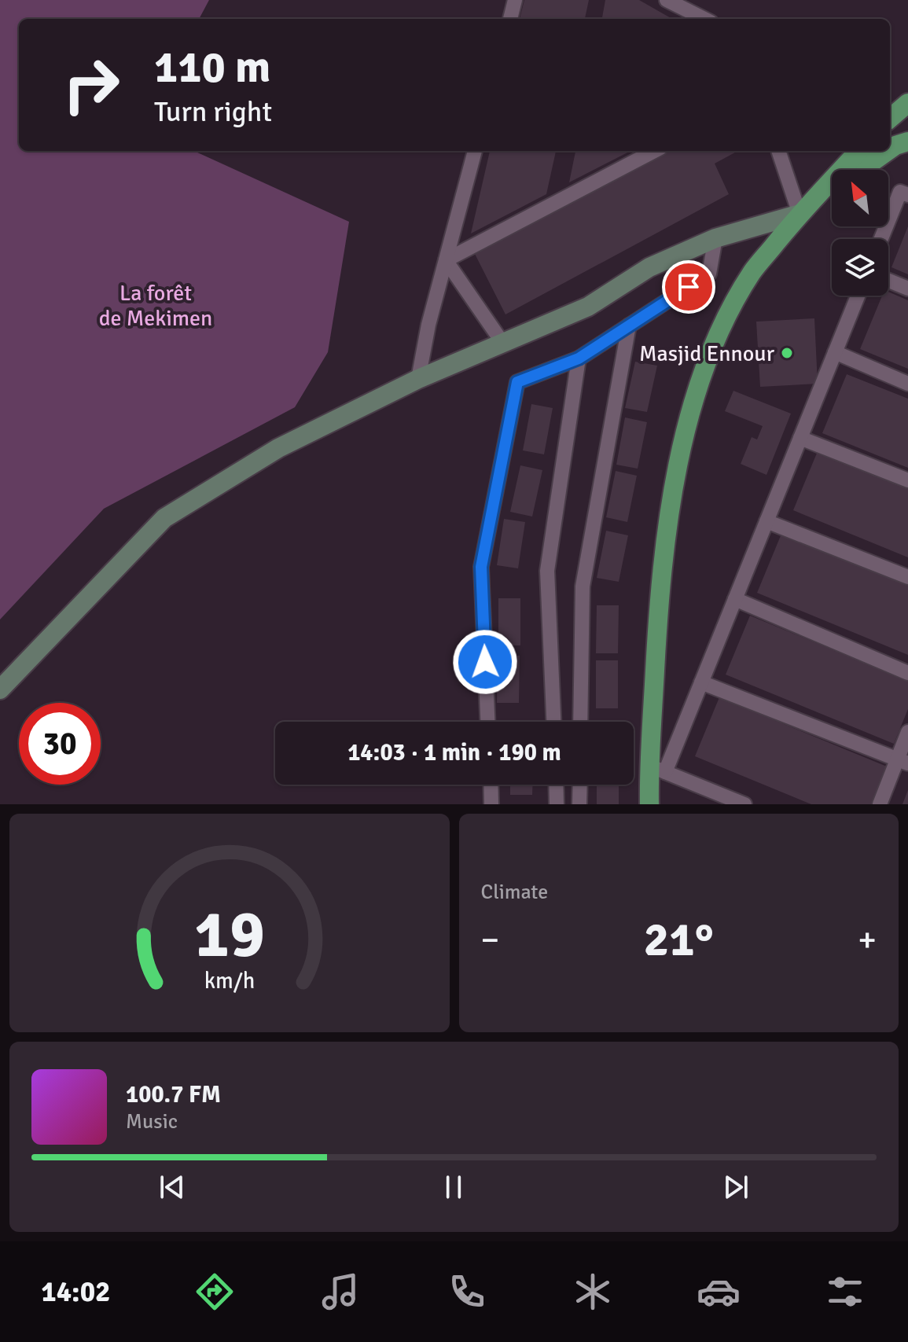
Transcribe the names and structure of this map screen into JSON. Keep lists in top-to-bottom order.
{
  "parks": ["La forêt de Mekimen"],
  "places": ["Masjid Ennour"],
  "north": "top left",
  "page": {
    "turn": ["110 m", "Turn right"],
    "limit": "30",
    "trip": "14:03 · 1 min · 190 m",
    "tile": "Climate",
    "heat": ["−", "21°", "+"],
    "song": ["100.7 FM", "Music"],
    "tabs": "14:02",
    "gauge": ["19", "km/h"]
  }
}
